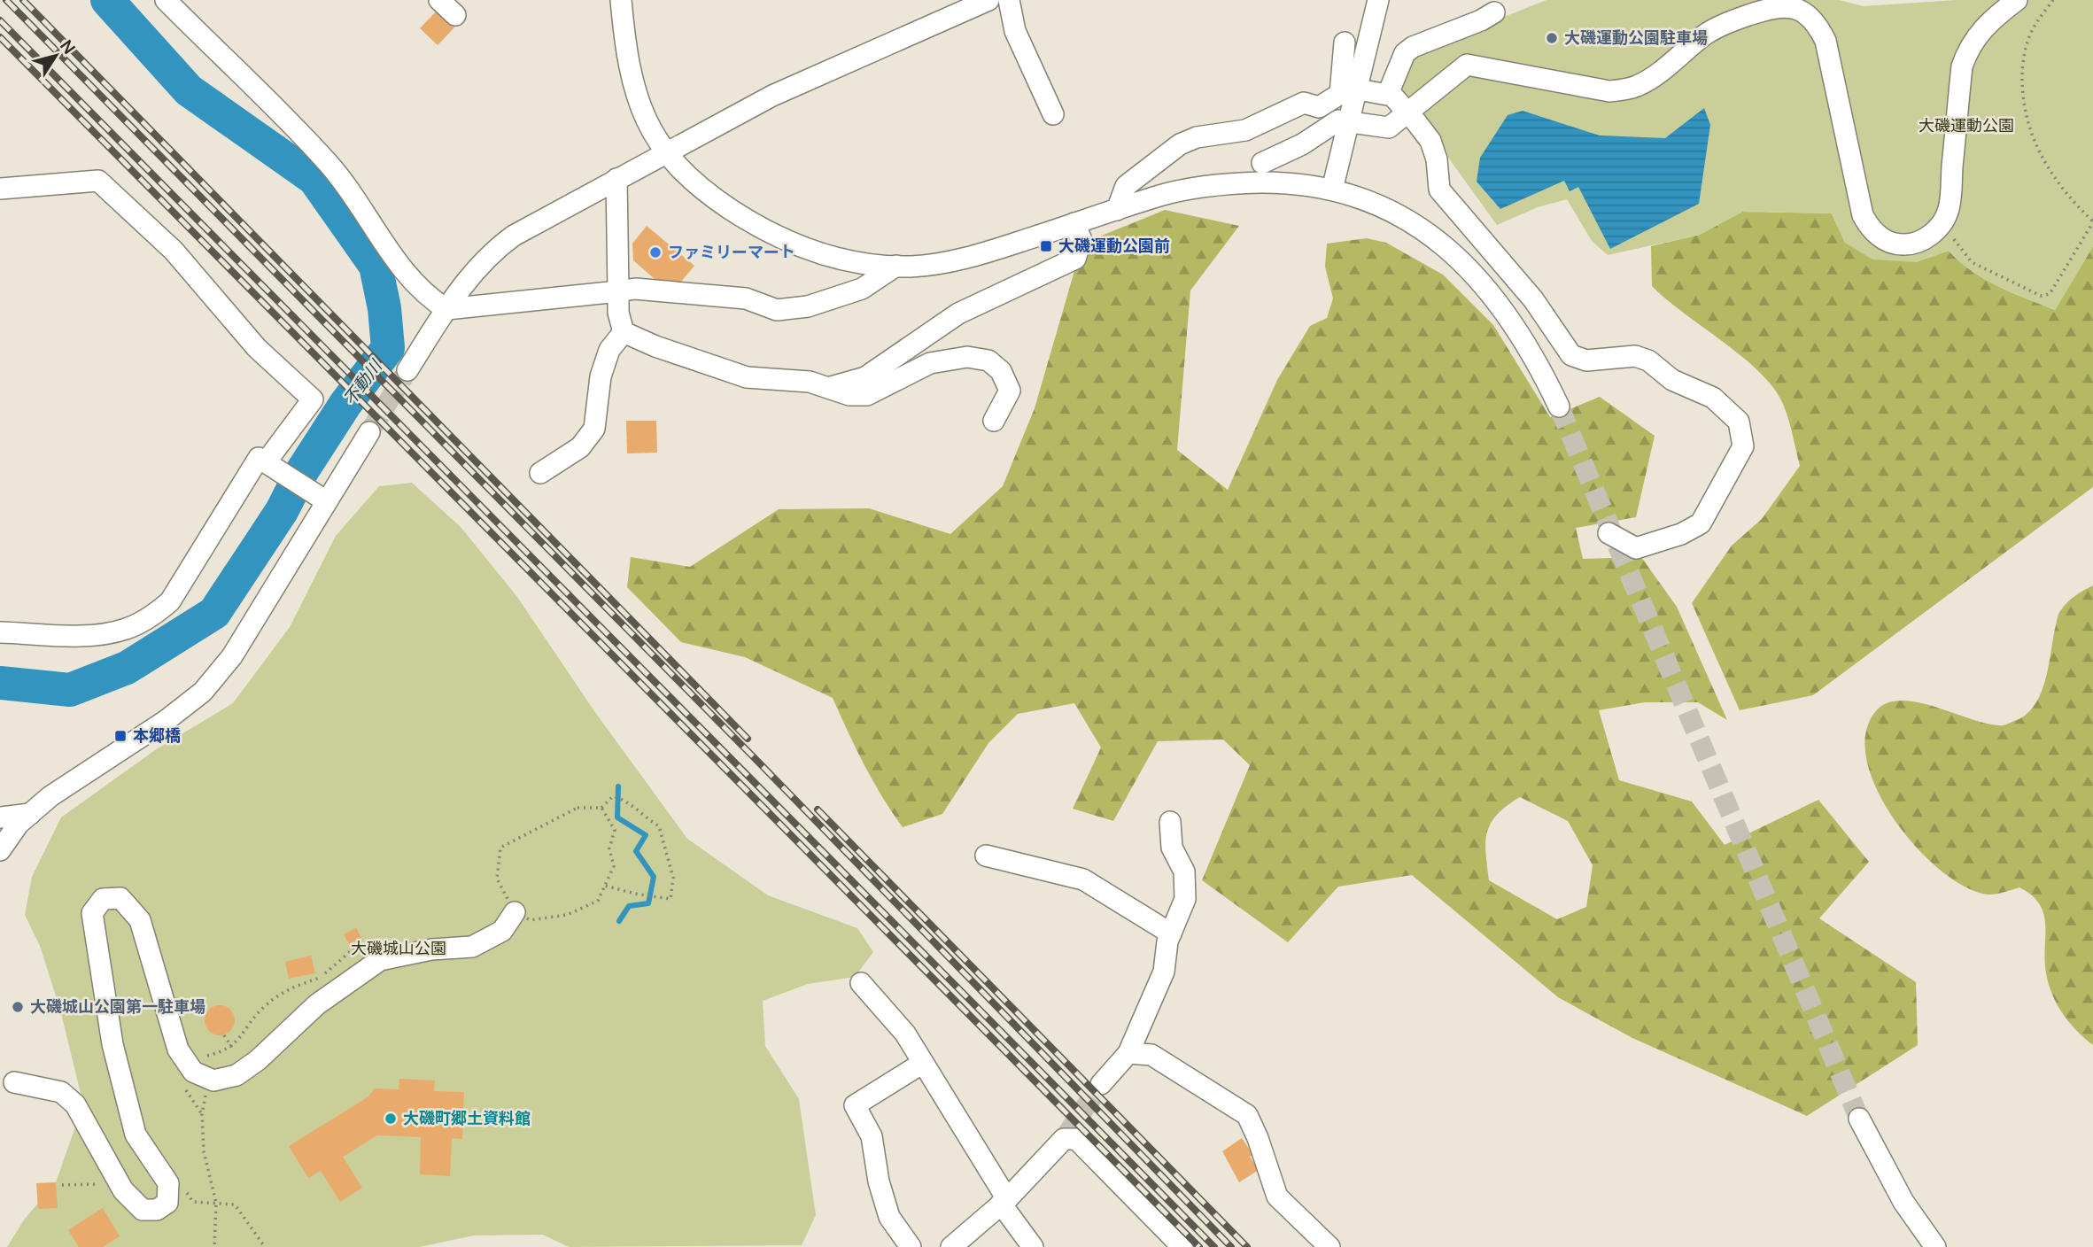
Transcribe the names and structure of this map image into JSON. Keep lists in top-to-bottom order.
{
  "water": ["不動川"],
  "parks": ["大磯運動公園", "大磯城山公園"],
  "places": {
    "other": [
      "大磯運動公園駐車場",
      "ファミリーマート",
      "大磯城山公園第一駐車場",
      "大磯町郷土資料館"
    ],
    "transit": ["大磯運動公園前", "本郷橋"]
  },
  "north": "top right"
}
